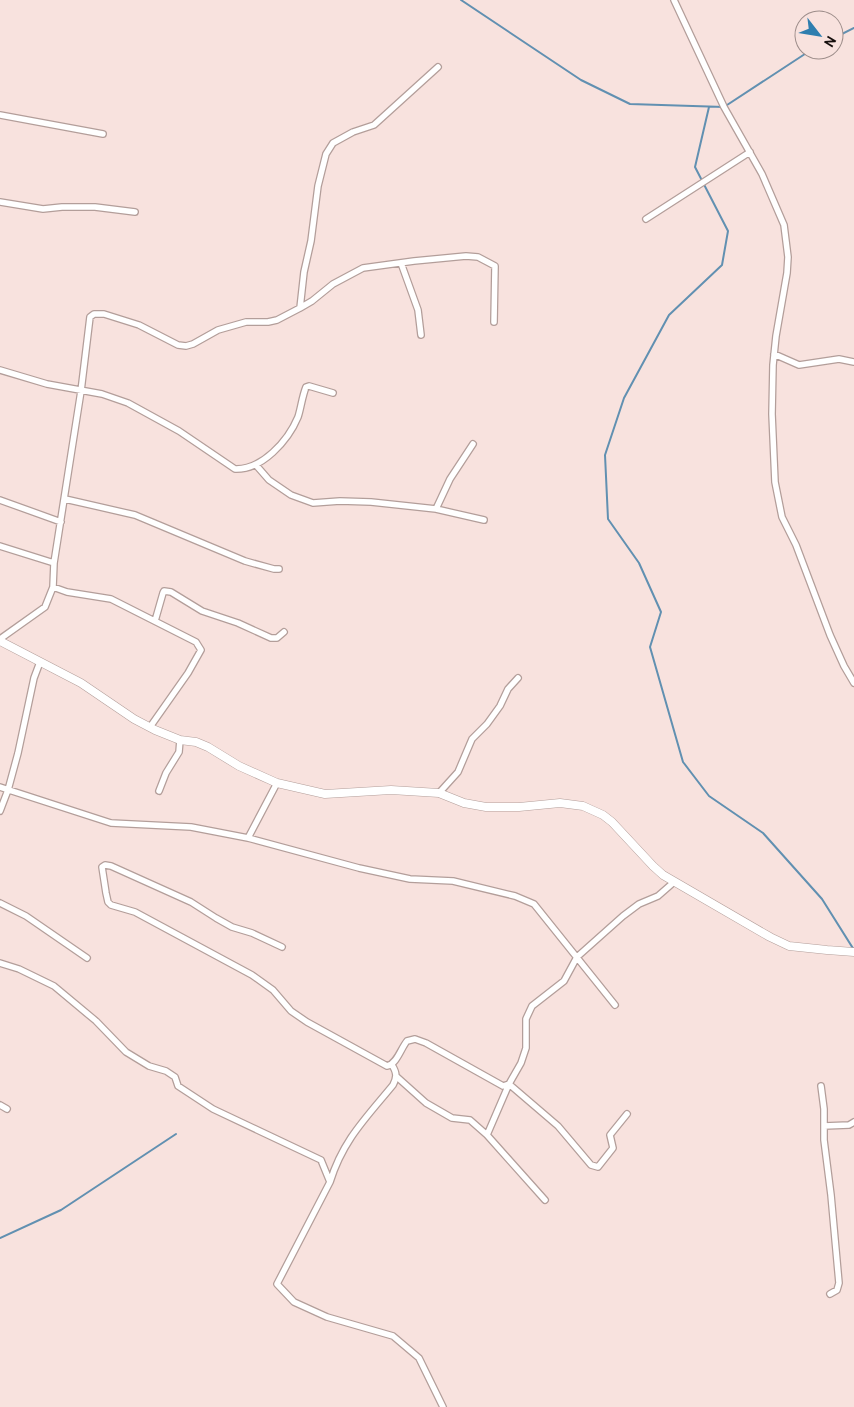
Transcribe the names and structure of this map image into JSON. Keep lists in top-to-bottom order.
{
  "north": "bottom right"
}
